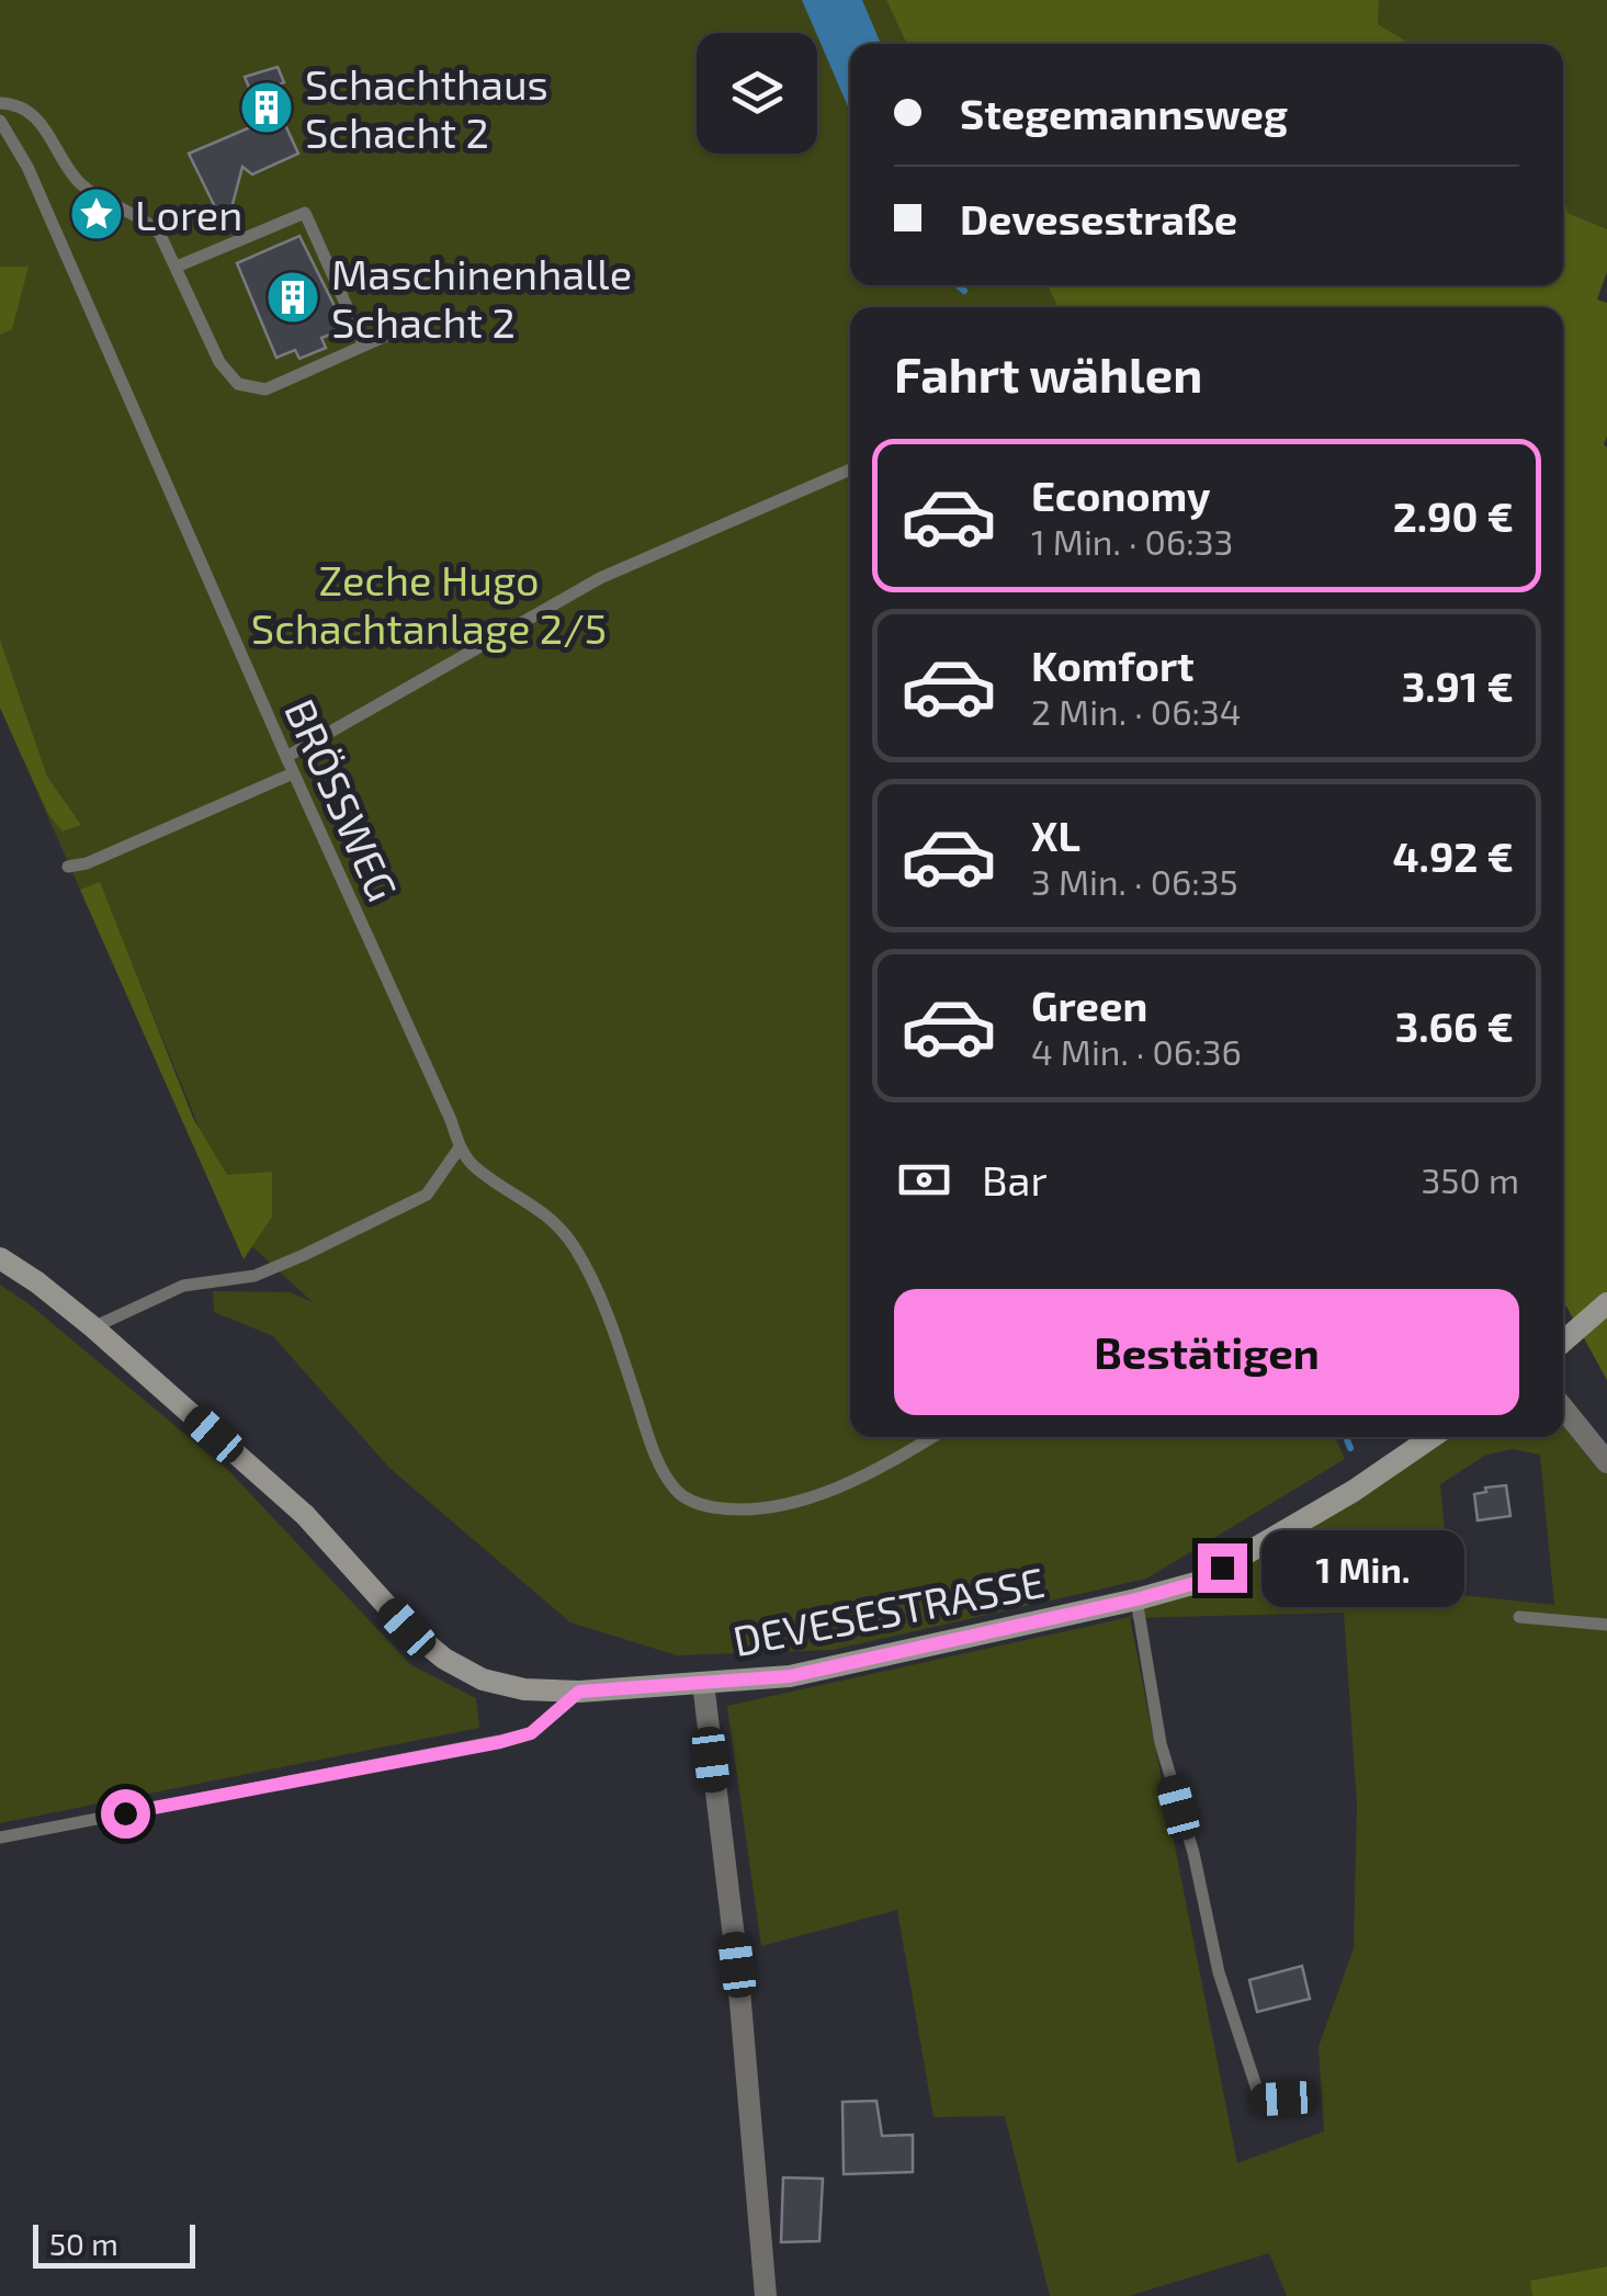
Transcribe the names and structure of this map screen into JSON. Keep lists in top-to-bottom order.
{
  "streets": {
    "street": ["DEVESESTRASSE"],
    "lane": ["BRÖSSWEG"]
  },
  "parks": ["Zeche Hugo Schachtanlage 2/5"],
  "places": {
    "building": ["Schachthaus Schacht 2", "Maschinenhalle Schacht 2"],
    "place": ["Loren"]
  },
  "scale_bar": "50 m",
  "page": {
    "banner": ["Stegemannsweg", "Devesestraße"],
    "heading": "Fahrt wählen",
    "list": [
      {
        "name": "Economy",
        "note": "1 Min. · 06:33",
        "value": "2.90 €"
      },
      {
        "name": "Komfort",
        "note": "2 Min. · 06:34",
        "value": "3.91 €"
      },
      {
        "name": "XL",
        "note": "3 Min. · 06:35",
        "value": "4.92 €"
      },
      {
        "name": "Green",
        "note": "4 Min. · 06:36",
        "value": "3.66 €"
      }
    ],
    "pay": ["Bar", "350 m"],
    "buttons": "Bestätigen",
    "bubble": "1 Min.",
    "scale": "50 m"
  }
}
